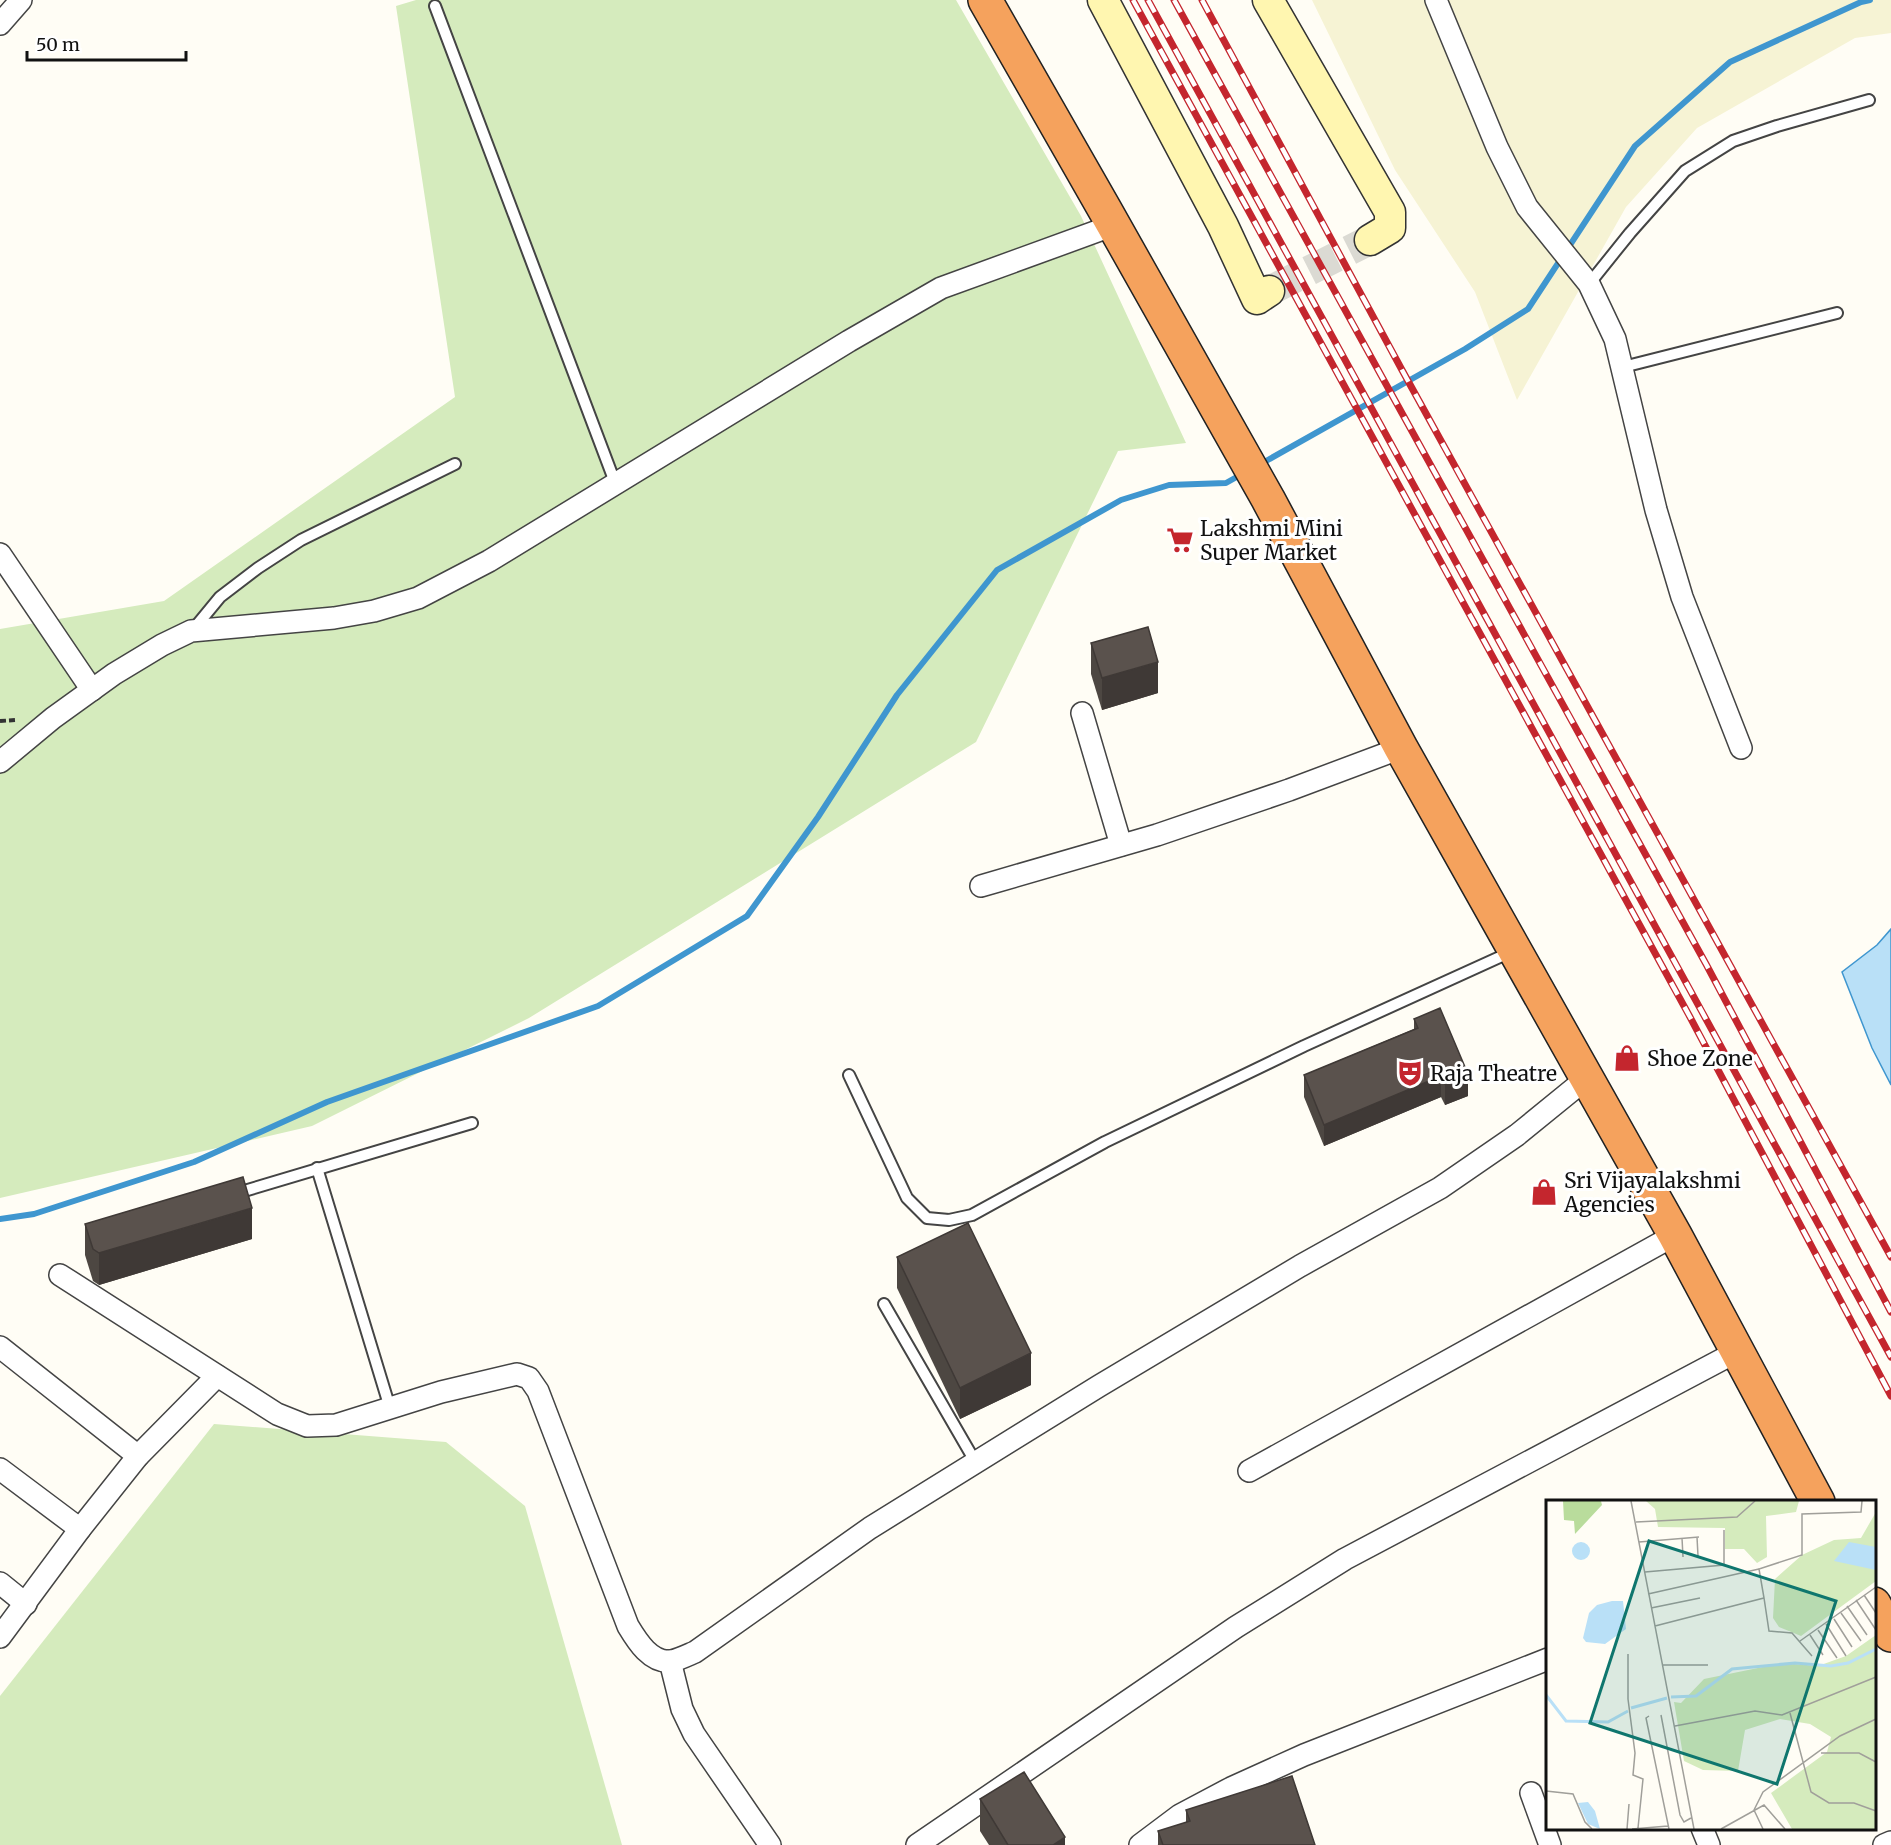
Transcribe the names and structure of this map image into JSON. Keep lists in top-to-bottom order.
{
  "places": {
    "supermarket": ["Lakshmi Mini Super Market"],
    "shop": ["Shoe Zone", "Sri Vijayalakshmi Agencies"],
    "theatre": ["Raja Theatre"]
  },
  "scale_bar": "50 m"
}
